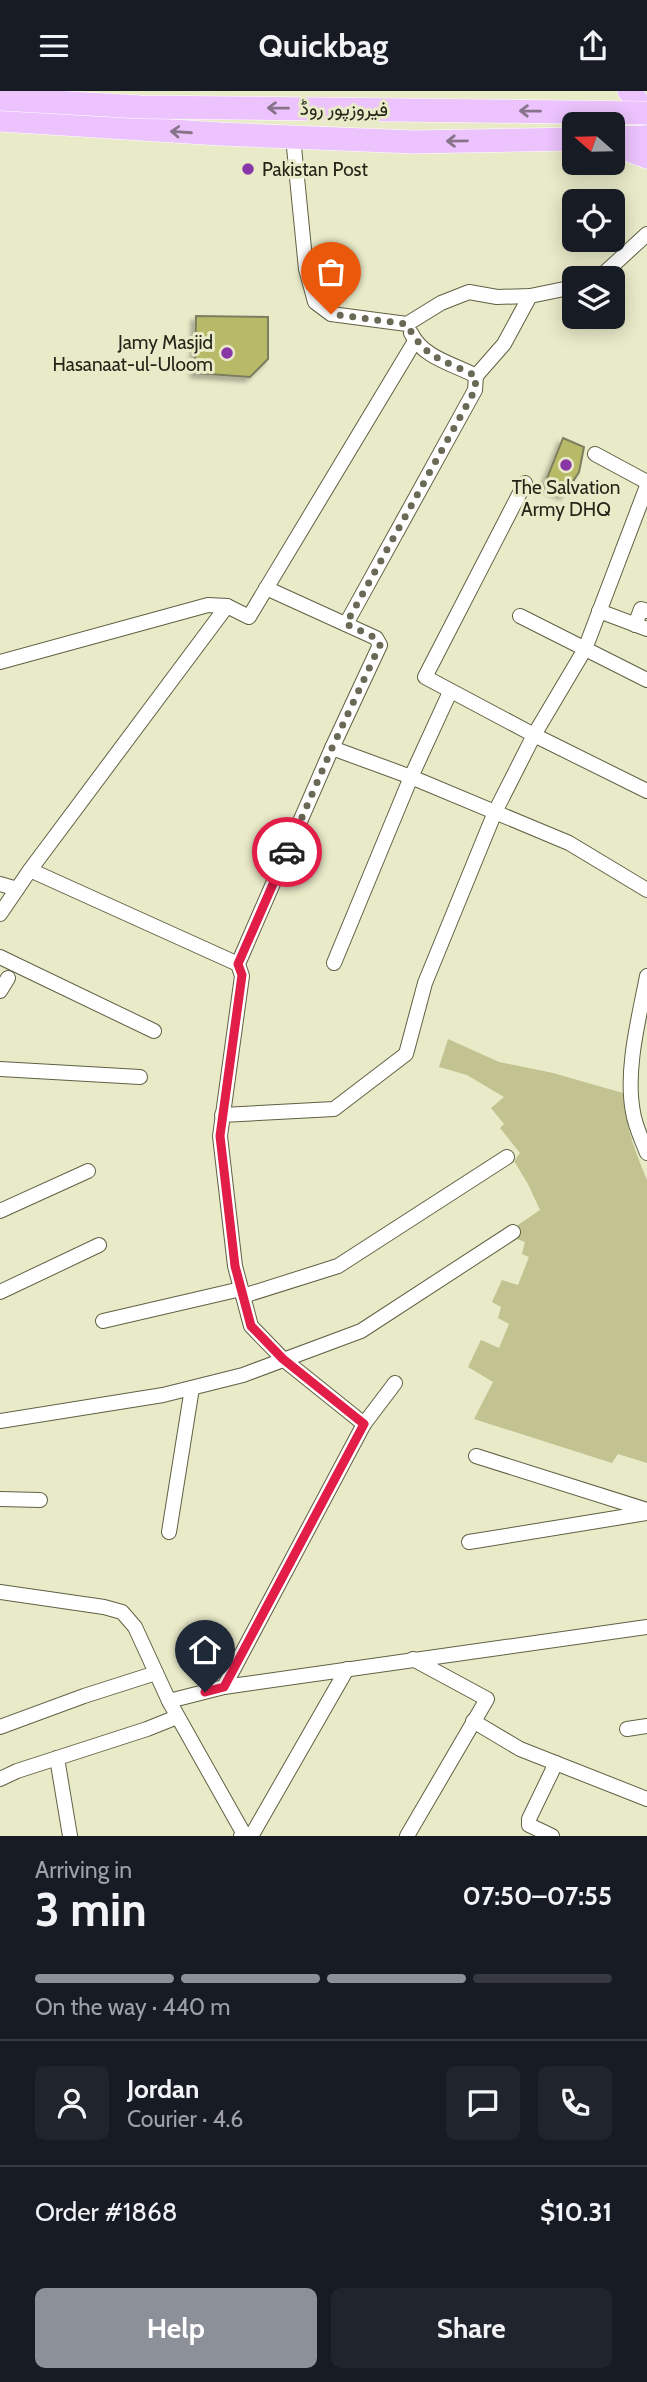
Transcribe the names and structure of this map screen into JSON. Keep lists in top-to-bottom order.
{
  "streets": {
    "main road": ["فیروزپور روڈ"]
  },
  "places": ["Pakistan Post", "Jamy Masjid Hasanaat-ul-Uloom", "The Salvation Army DHQ"],
  "north": "left",
  "page": {
    "header": "Quickbag",
    "heading": ["3 min", "Arriving in", "07:50–07:55"],
    "panel": [
      "Jordan",
      "Courier · 4.6",
      "Order #1868",
      "$10.31"
    ],
    "bar": "On the way · 440 m",
    "buttons": ["Help", "Share"]
  }
}
